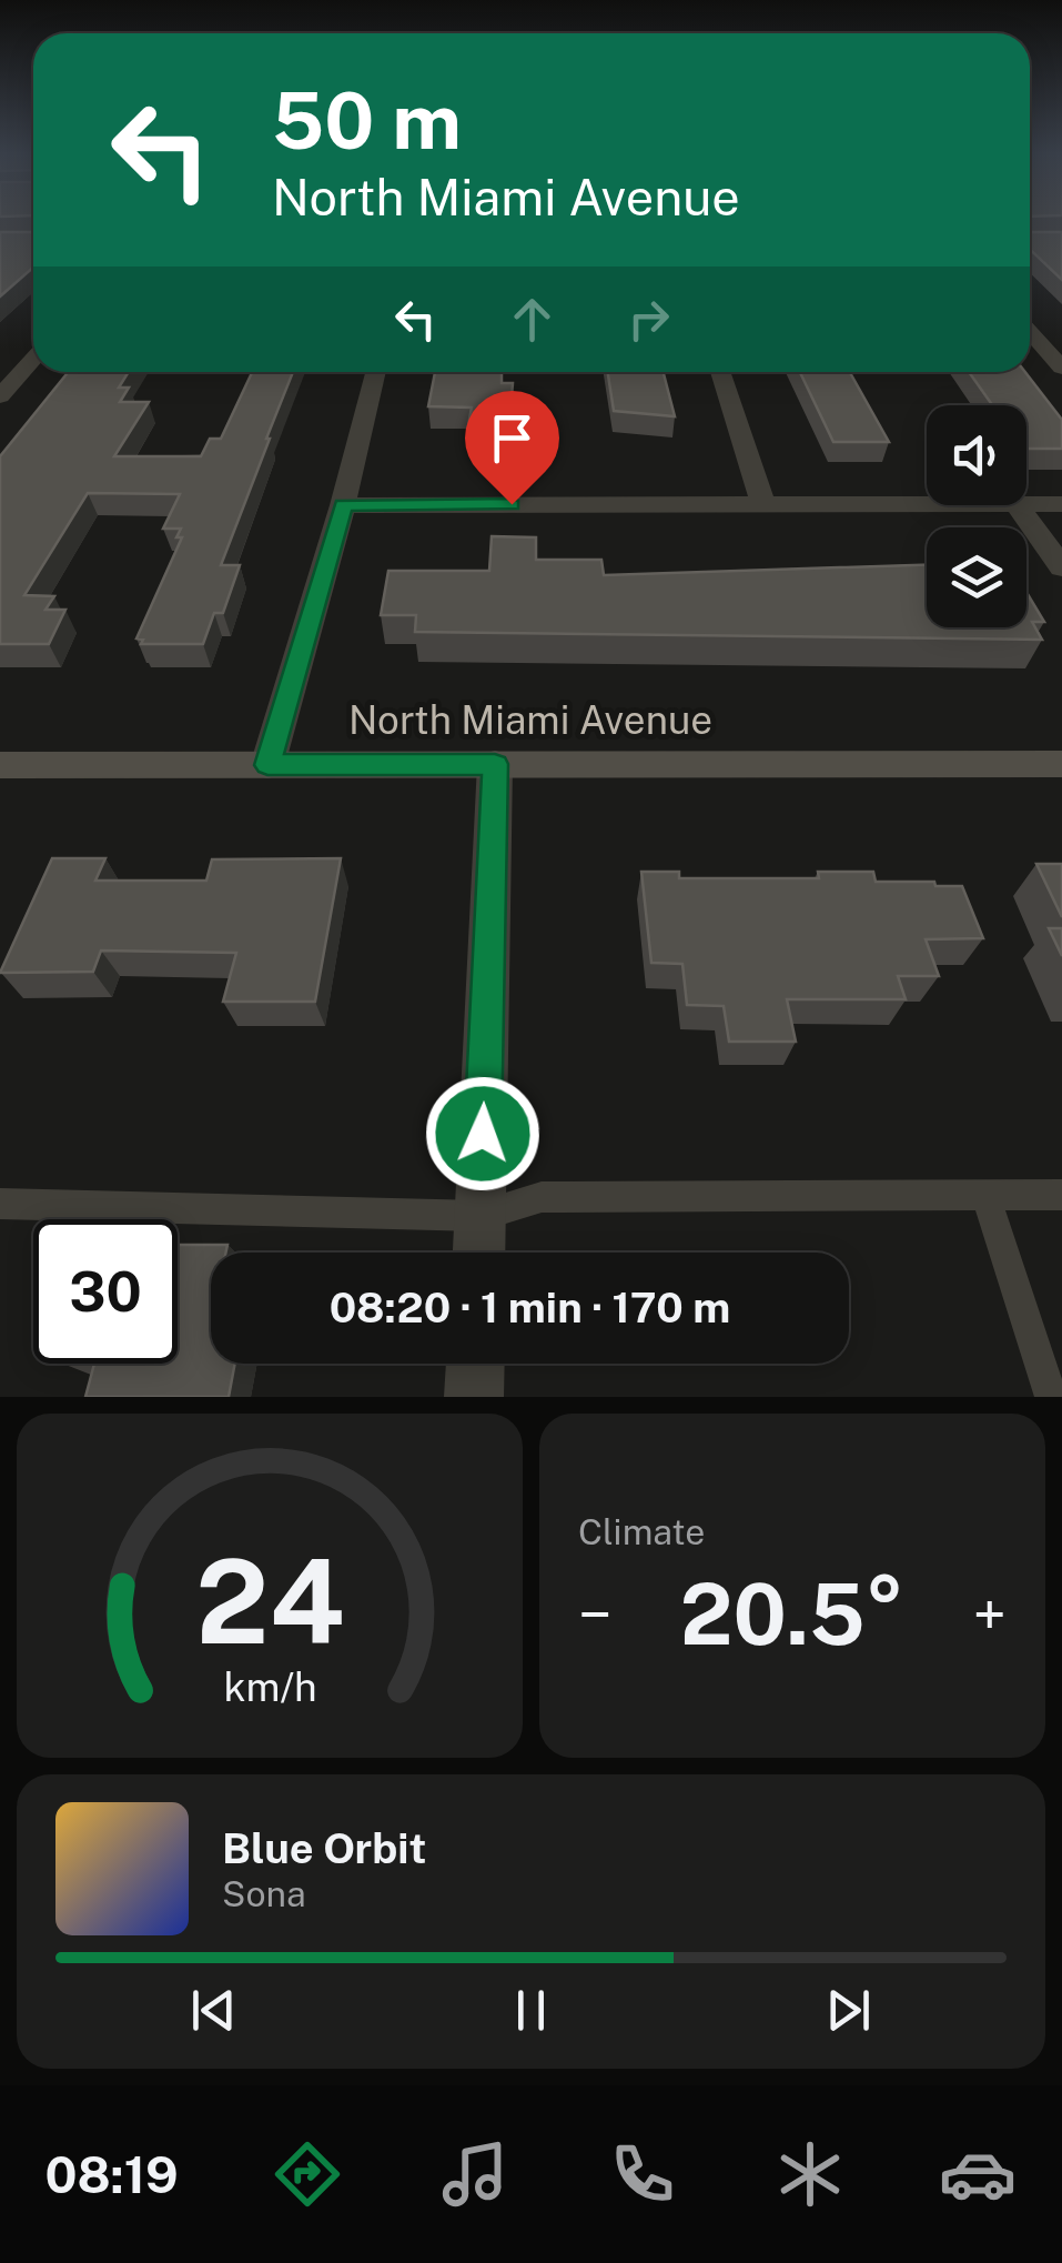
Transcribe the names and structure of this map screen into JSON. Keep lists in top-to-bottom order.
{
  "streets": {
    "main road": ["North Miami Avenue"]
  },
  "page": {
    "turn": ["50 m", "North Miami Avenue"],
    "limit": "30",
    "trip": "08:20 · 1 min · 170 m",
    "tile": "Climate",
    "heat": ["−", "20.5°", "+"],
    "song": ["Blue Orbit", "Sona"],
    "tabs": "08:19",
    "gauge": ["24", "km/h"]
  }
}
